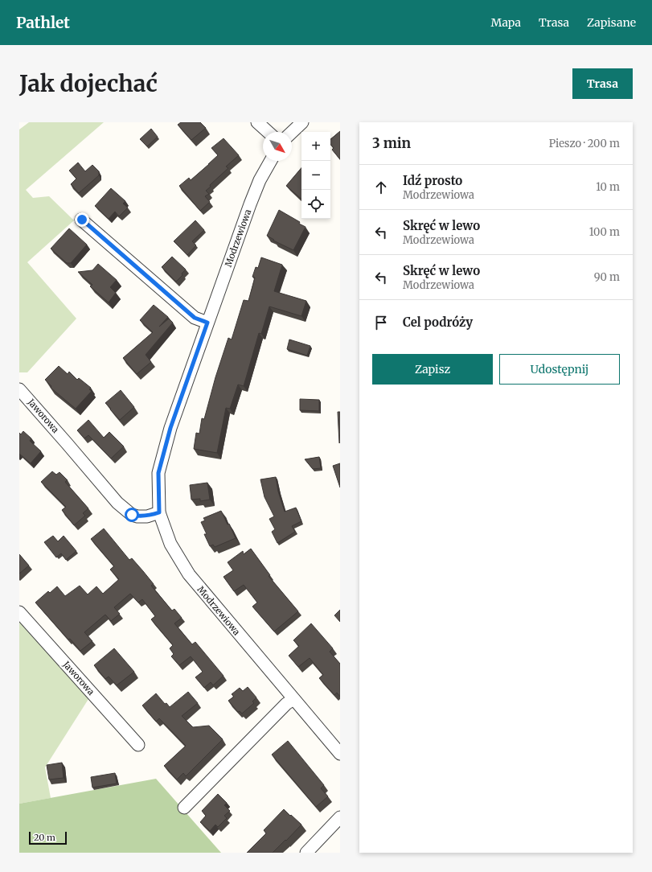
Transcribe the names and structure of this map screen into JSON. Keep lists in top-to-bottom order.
{
  "streets": {
    "street": ["Modrzewiowa", "Jaworowa"]
  },
  "crossings": [
    ["Modrzewiowa", "Jaworowa"]
  ],
  "scale_bar": "20 m",
  "north": "bottom right",
  "page": {
    "header": "Pathlet",
    "nav": ["Mapa", "Trasa", "Zapisane"],
    "buttons": [
      "Trasa",
      ["Zapisz", "Udostępnij"]
    ],
    "title": "Jak dojechać",
    "heading": ["3 min", "Pieszo · 200 m"],
    "map_buttons": ["+", "−"],
    "list": [
      ["Idź prosto", "Modrzewiowa", "10 m"],
      ["Skręć w lewo", "Modrzewiowa", "100 m"],
      ["Skręć w lewo", "Modrzewiowa", "90 m"],
      "Cel podróży"
    ],
    "scale": "20 m"
  }
}
